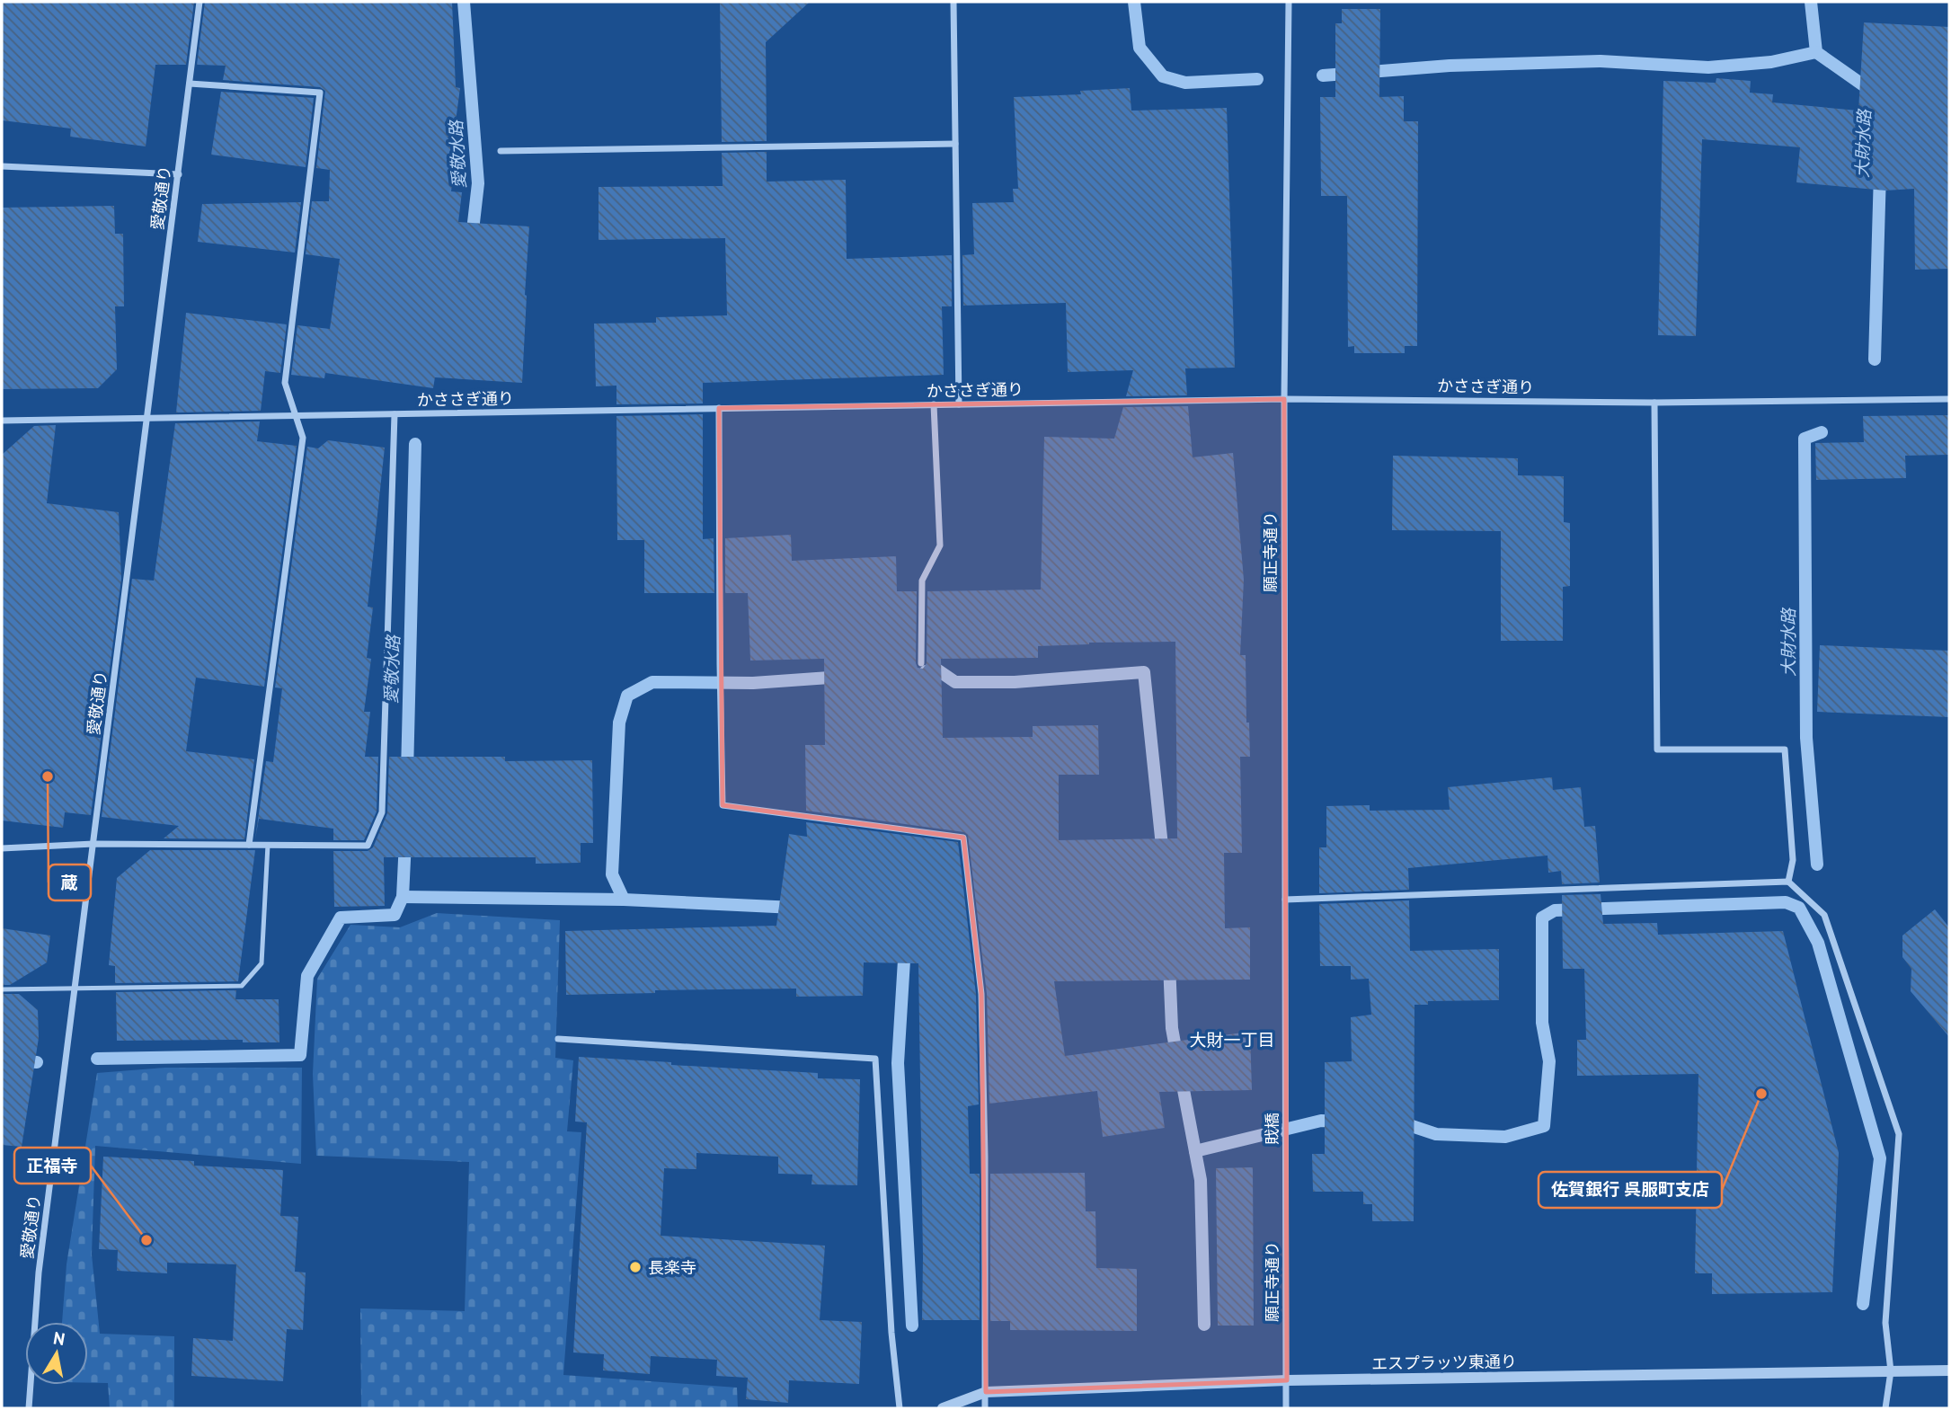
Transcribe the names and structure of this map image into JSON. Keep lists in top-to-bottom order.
{
  "streets": {
    "street": [
      "愛敬通り",
      "かささぎ通り",
      "願正寺通り",
      "戝橋",
      "エスプラッツ東通り"
    ]
  },
  "crossings": [
    ["愛敬通り", "かささぎ通り"],
    ["かささぎ通り", "願正寺通り"],
    ["願正寺通り", "戝橋"],
    ["願正寺通り", "エスプラッツ東通り"]
  ],
  "districts": ["大財一丁目"],
  "water": ["大財水路", "愛敬水路"],
  "places": [
    "蔵",
    "佐賀銀行 呉服町支店",
    "正福寺",
    "長楽寺"
  ],
  "north": "top"
}
